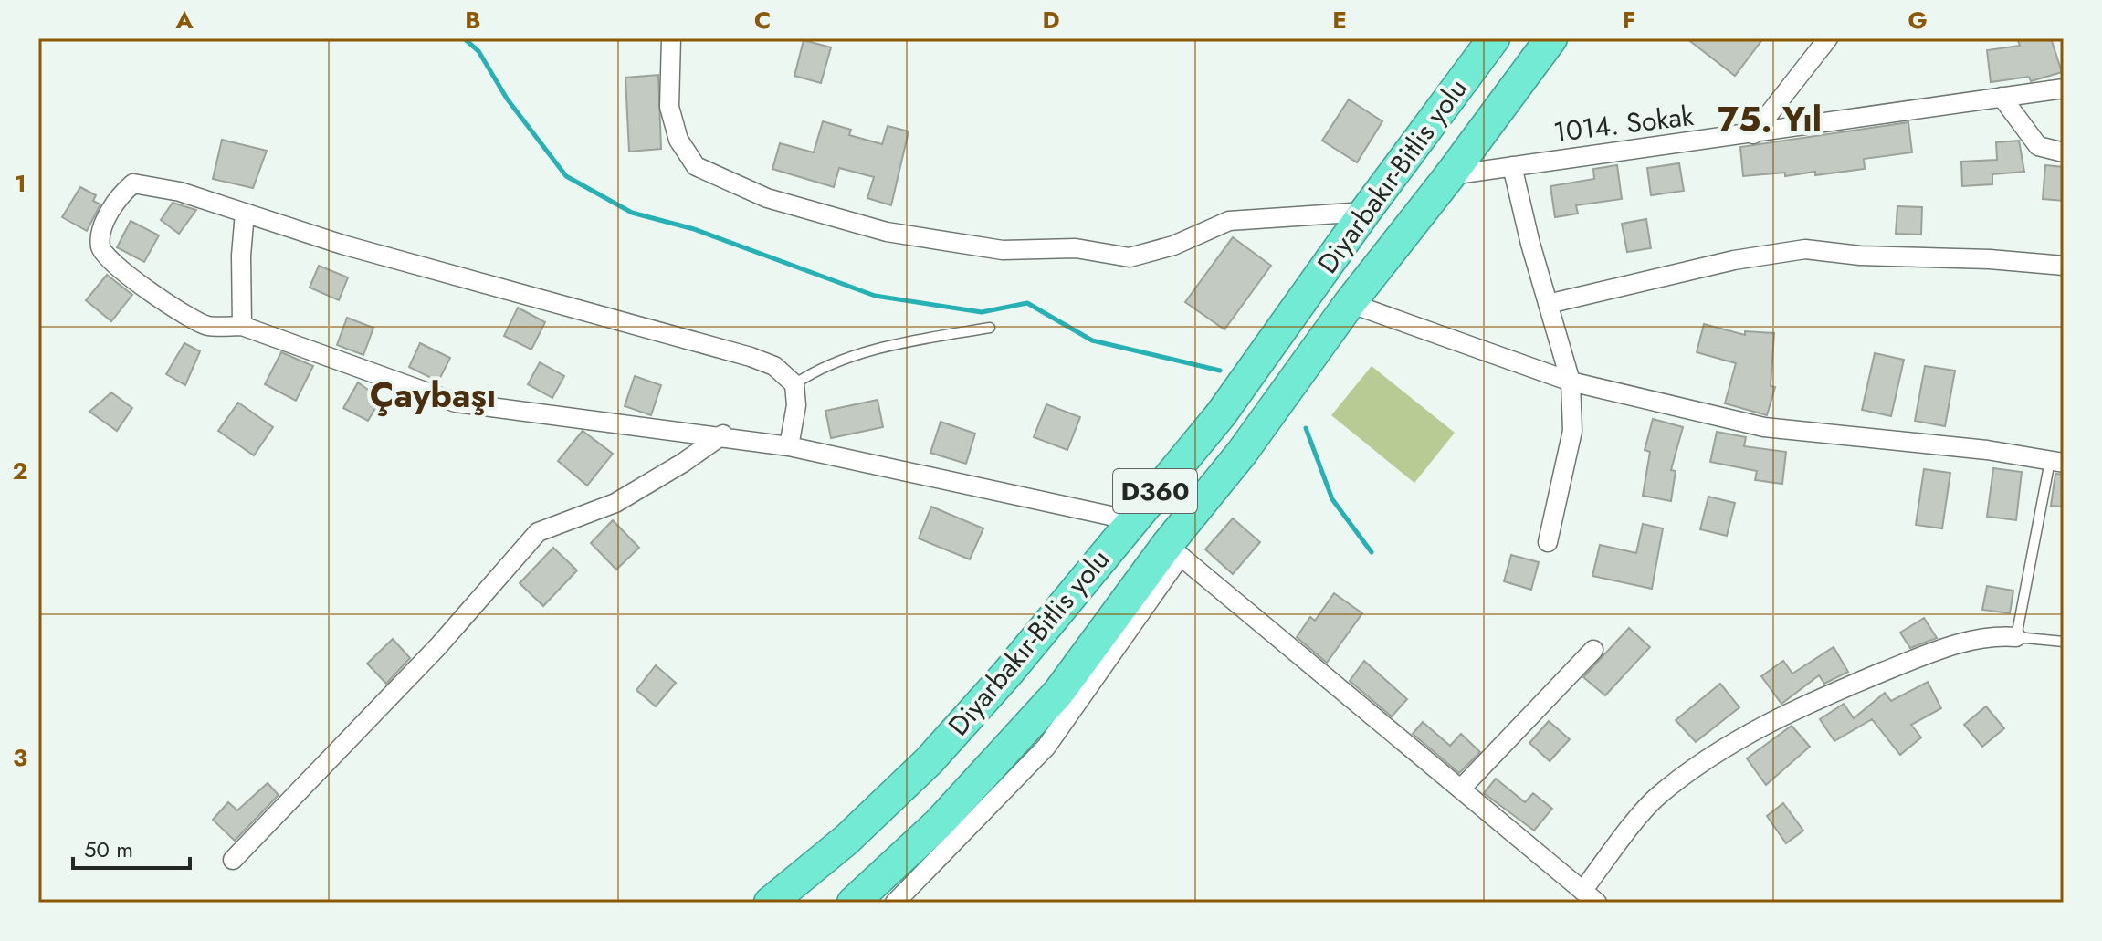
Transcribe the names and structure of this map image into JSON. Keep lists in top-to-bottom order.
{
  "streets": {
    "highway": ["Diyarbakır-Bitlis yolu", "D360"],
    "street": ["1014. Sokak"]
  },
  "crossings": [
    ["1014. Sokak", "Diyarbakır-Bitlis yolu"]
  ],
  "districts": ["75. Yıl", "Çaybaşı"],
  "scale_bar": "50 m",
  "grid": {
    "columns": [
      "A",
      "B",
      "C",
      "D",
      "E",
      "F",
      "G"
    ],
    "rows": ["1", "2", "3"]
  }
}
